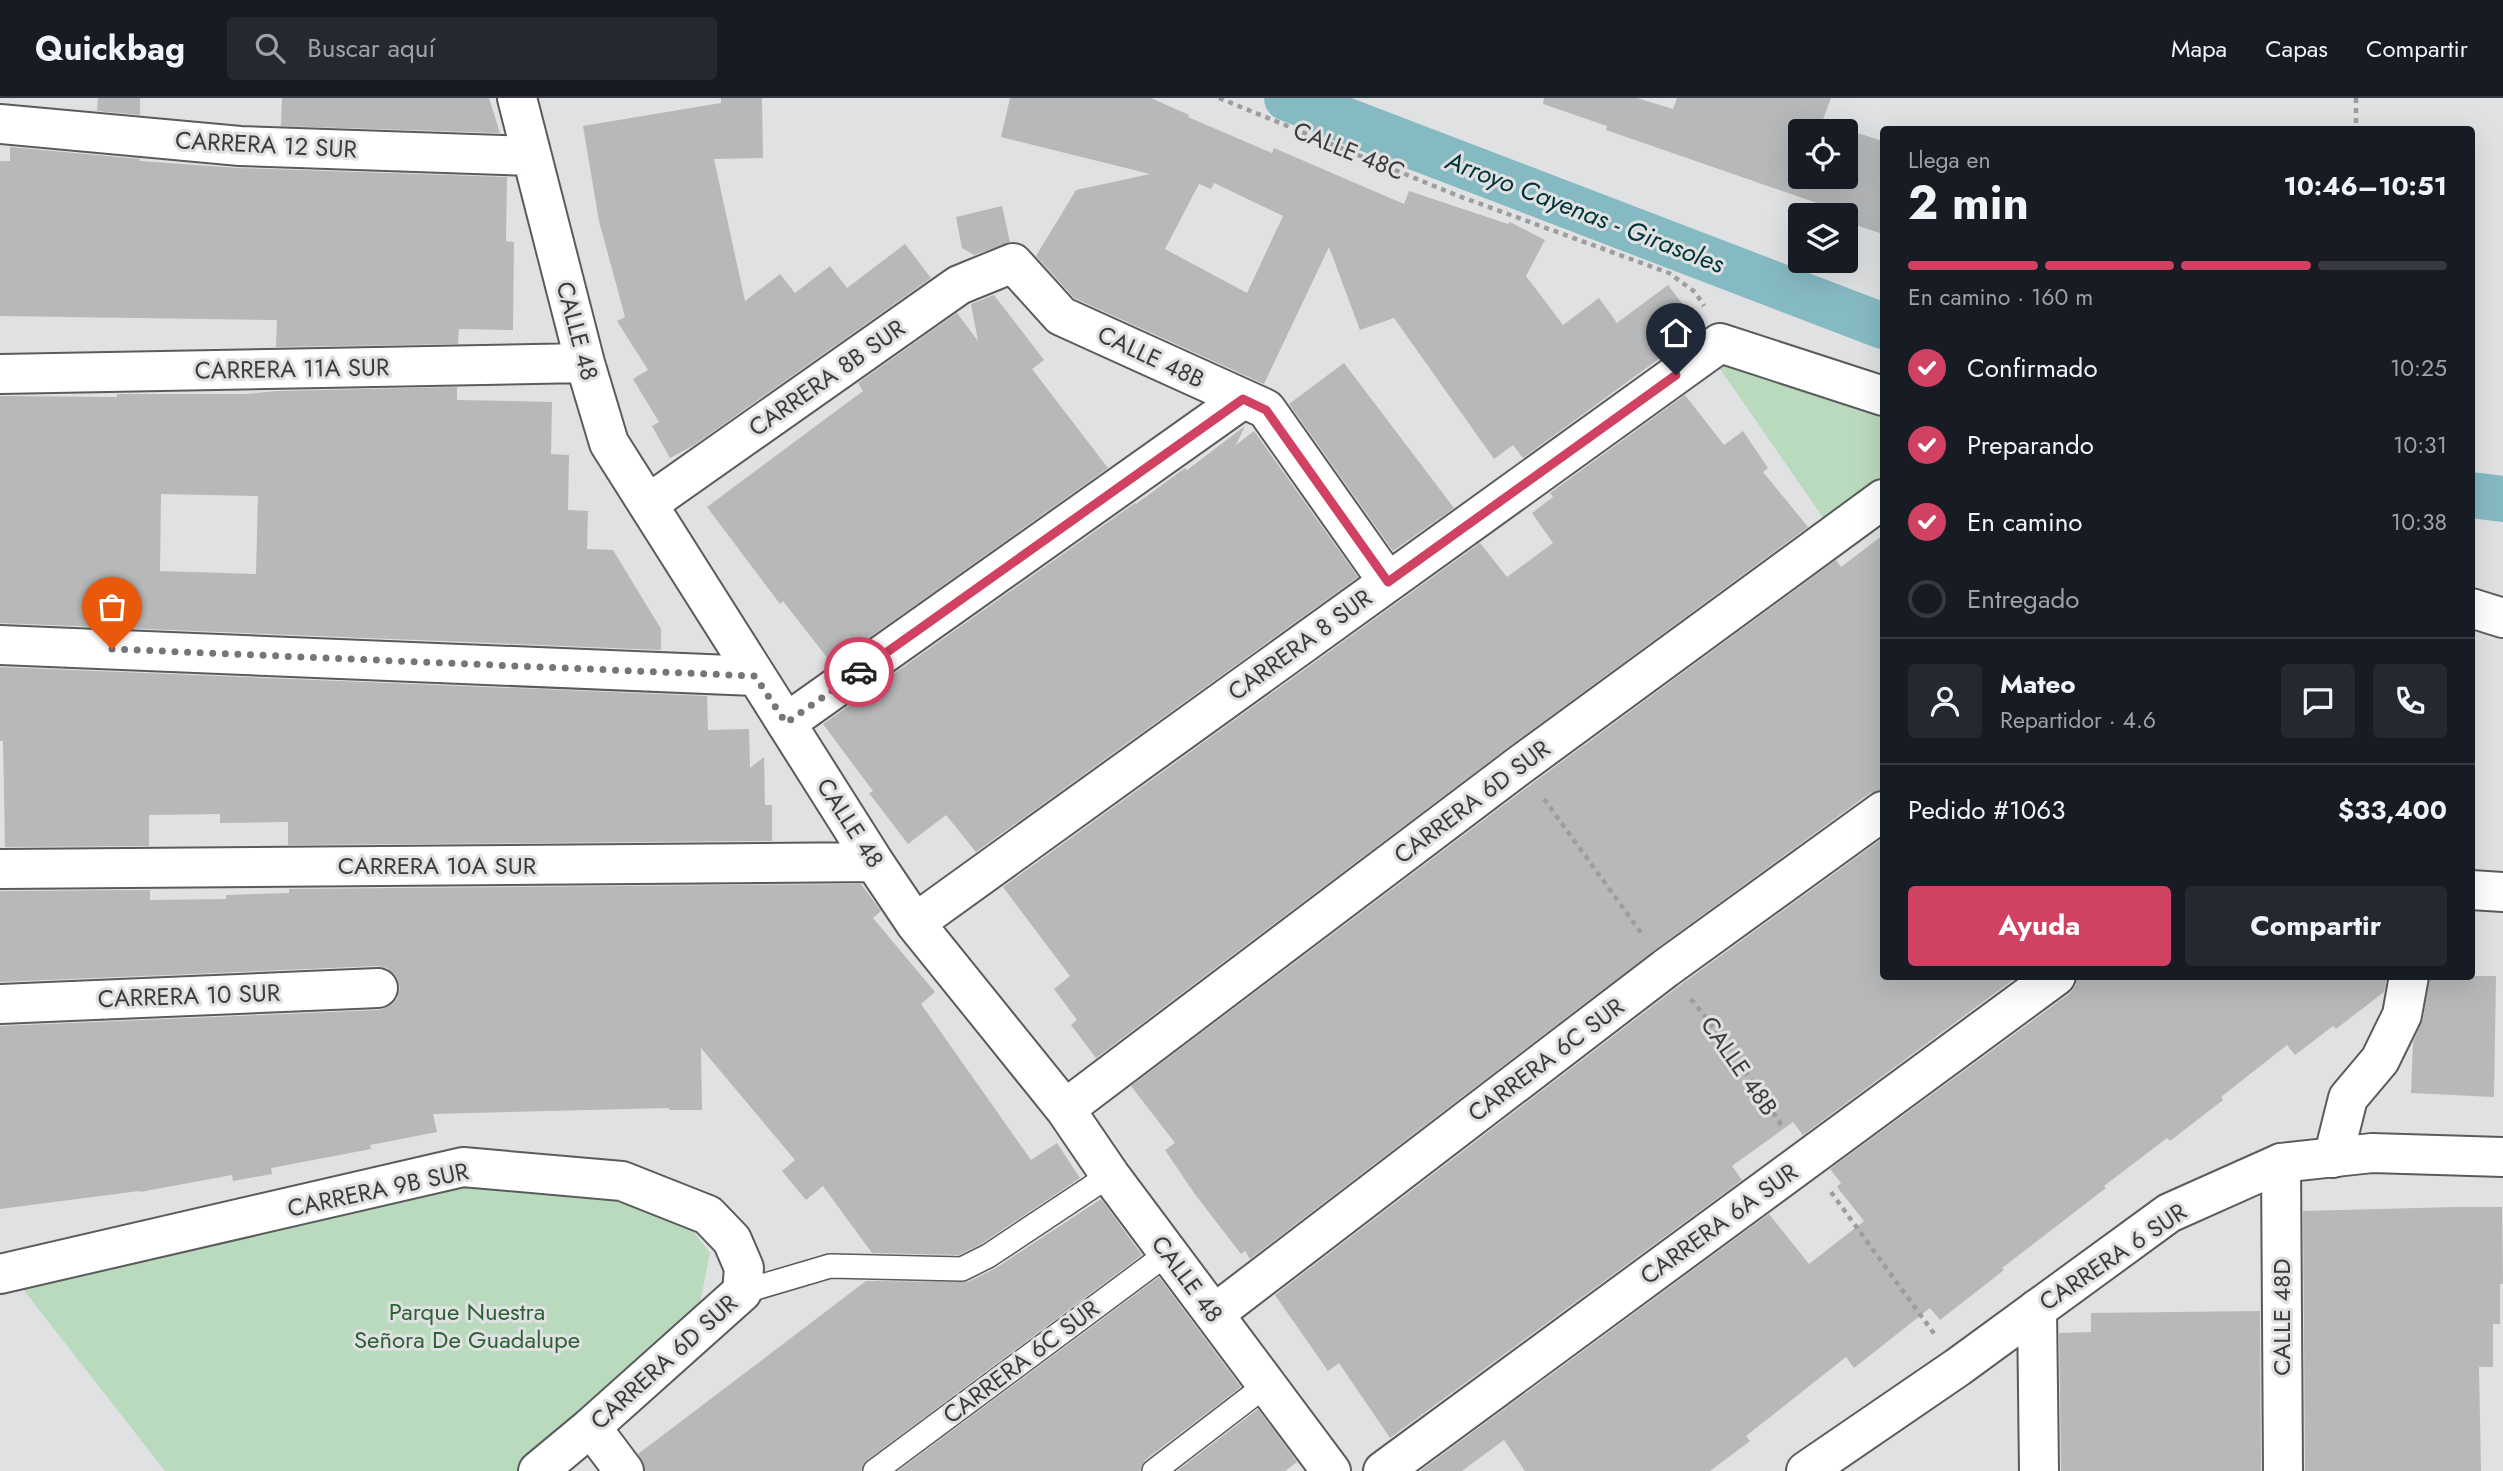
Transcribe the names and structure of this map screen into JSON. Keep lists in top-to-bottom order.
{
  "streets": {
    "street": [
      "CARRERA 12 SUR",
      "CALLE 48",
      "CALLE 48B",
      "CARRERA 11A SUR",
      "CARRERA 8B SUR",
      "CARRERA 8 SUR",
      "CARRERA 6D SUR",
      "CARRERA 10A SUR",
      "CARRERA 10 SUR",
      "CARRERA 6C SUR",
      "CARRERA 9B SUR",
      "CARRERA 6A SUR",
      "CARRERA 6 SUR",
      "CALLE 48D"
    ],
    "path": ["CALLE 48C"]
  },
  "crossings": [
    ["CARRERA 12 SUR", "CALLE 48"],
    ["CALLE 48C", "CARRERA 8 SUR"],
    ["CALLE 48", "CARRERA 11A SUR"],
    ["CALLE 48", "CARRERA 8B SUR"],
    ["CALLE 48", "CARRERA 8 SUR"],
    ["CALLE 48", "CARRERA 6D SUR"],
    ["CALLE 48", "CARRERA 10A SUR"],
    ["CALLE 48", "CARRERA 6C SUR"],
    ["CALLE 48B", "CARRERA 8B SUR"],
    ["CALLE 48B", "CARRERA 8 SUR"],
    ["CALLE 48B", "CARRERA 6D SUR"],
    ["CALLE 48B", "CARRERA 6C SUR"],
    ["CALLE 48B", "CARRERA 6A SUR"],
    ["CALLE 48B", "CARRERA 6 SUR"],
    ["CARRERA 6D SUR", "CARRERA 9B SUR"],
    ["CARRERA 6 SUR", "CALLE 48D"]
  ],
  "water": ["Arroyo Cayenas - Girasoles"],
  "parks": ["Parque Nuestra Señora De Guadalupe"],
  "page": {
    "header": "Quickbag",
    "search": "Buscar aquí",
    "nav": ["Mapa", "Capas", "Compartir"],
    "heading": ["2 min", "Llega en", "10:46–10:51"],
    "panel": [
      "Mateo",
      "Repartidor · 4.6",
      "Pedido #1063",
      "$33,400"
    ],
    "bar": "En camino · 160 m",
    "list": [
      ["Confirmado", "10:25"],
      ["Preparando", "10:31"],
      ["En camino", "10:38"],
      "Entregado"
    ],
    "buttons": ["Ayuda", "Compartir"]
  }
}
